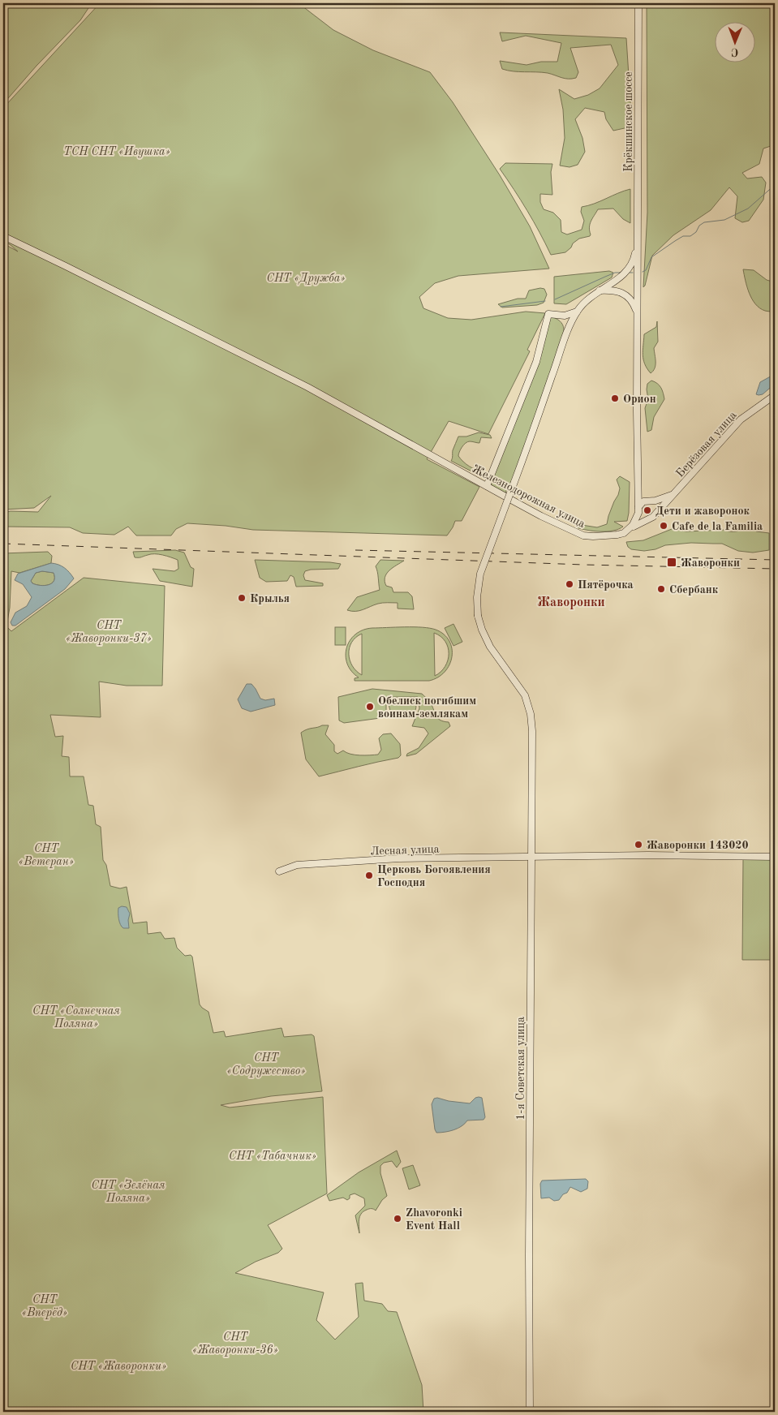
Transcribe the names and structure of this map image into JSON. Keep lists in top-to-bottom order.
{
  "streets": {
    "street": [
      "Крёкшинское шоссе",
      "Берёзовая улица",
      "Железнодорожная улица",
      "Лесная улица",
      "1-я Советская улица"
    ]
  },
  "crossings": [
    ["Крёкшинское шоссе", "Берёзовая улица"],
    ["Крёкшинское шоссе", "Железнодорожная улица"],
    ["Крёкшинское шоссе", "1-я Советская улица"],
    ["Берёзовая улица", "Железнодорожная улица"],
    ["Лесная улица", "1-я Советская улица"]
  ],
  "districts": ["Жаворонки"],
  "parks": [
    "ТСН СНТ «Ивушка»",
    "СНТ «Дружба»",
    "СНТ «Жаворонки-37»",
    "СНТ «Ветеран»",
    "СНТ «Солнечная Поляна»",
    "СНТ «Содружество»",
    "СНТ «Табачник»",
    "СНТ «Зелёная Поляна»",
    "СНТ «Вперёд»",
    "СНТ «Жаворонки-36»",
    "СНТ «Жаворонки»"
  ],
  "places": {
    "other": [
      "Орион",
      "Дети и жаворонок",
      "Cafe de la Familia",
      "Пятёрочка",
      "Сбербанк",
      "Крылья",
      "Обелиск погибшим воинам-землякам",
      "Жаворонки 143020",
      "Церковь Богоявления Господня",
      "Zhavoronki Event Hall"
    ],
    "transit": ["Жаворонки"]
  },
  "north": "bottom"
}
